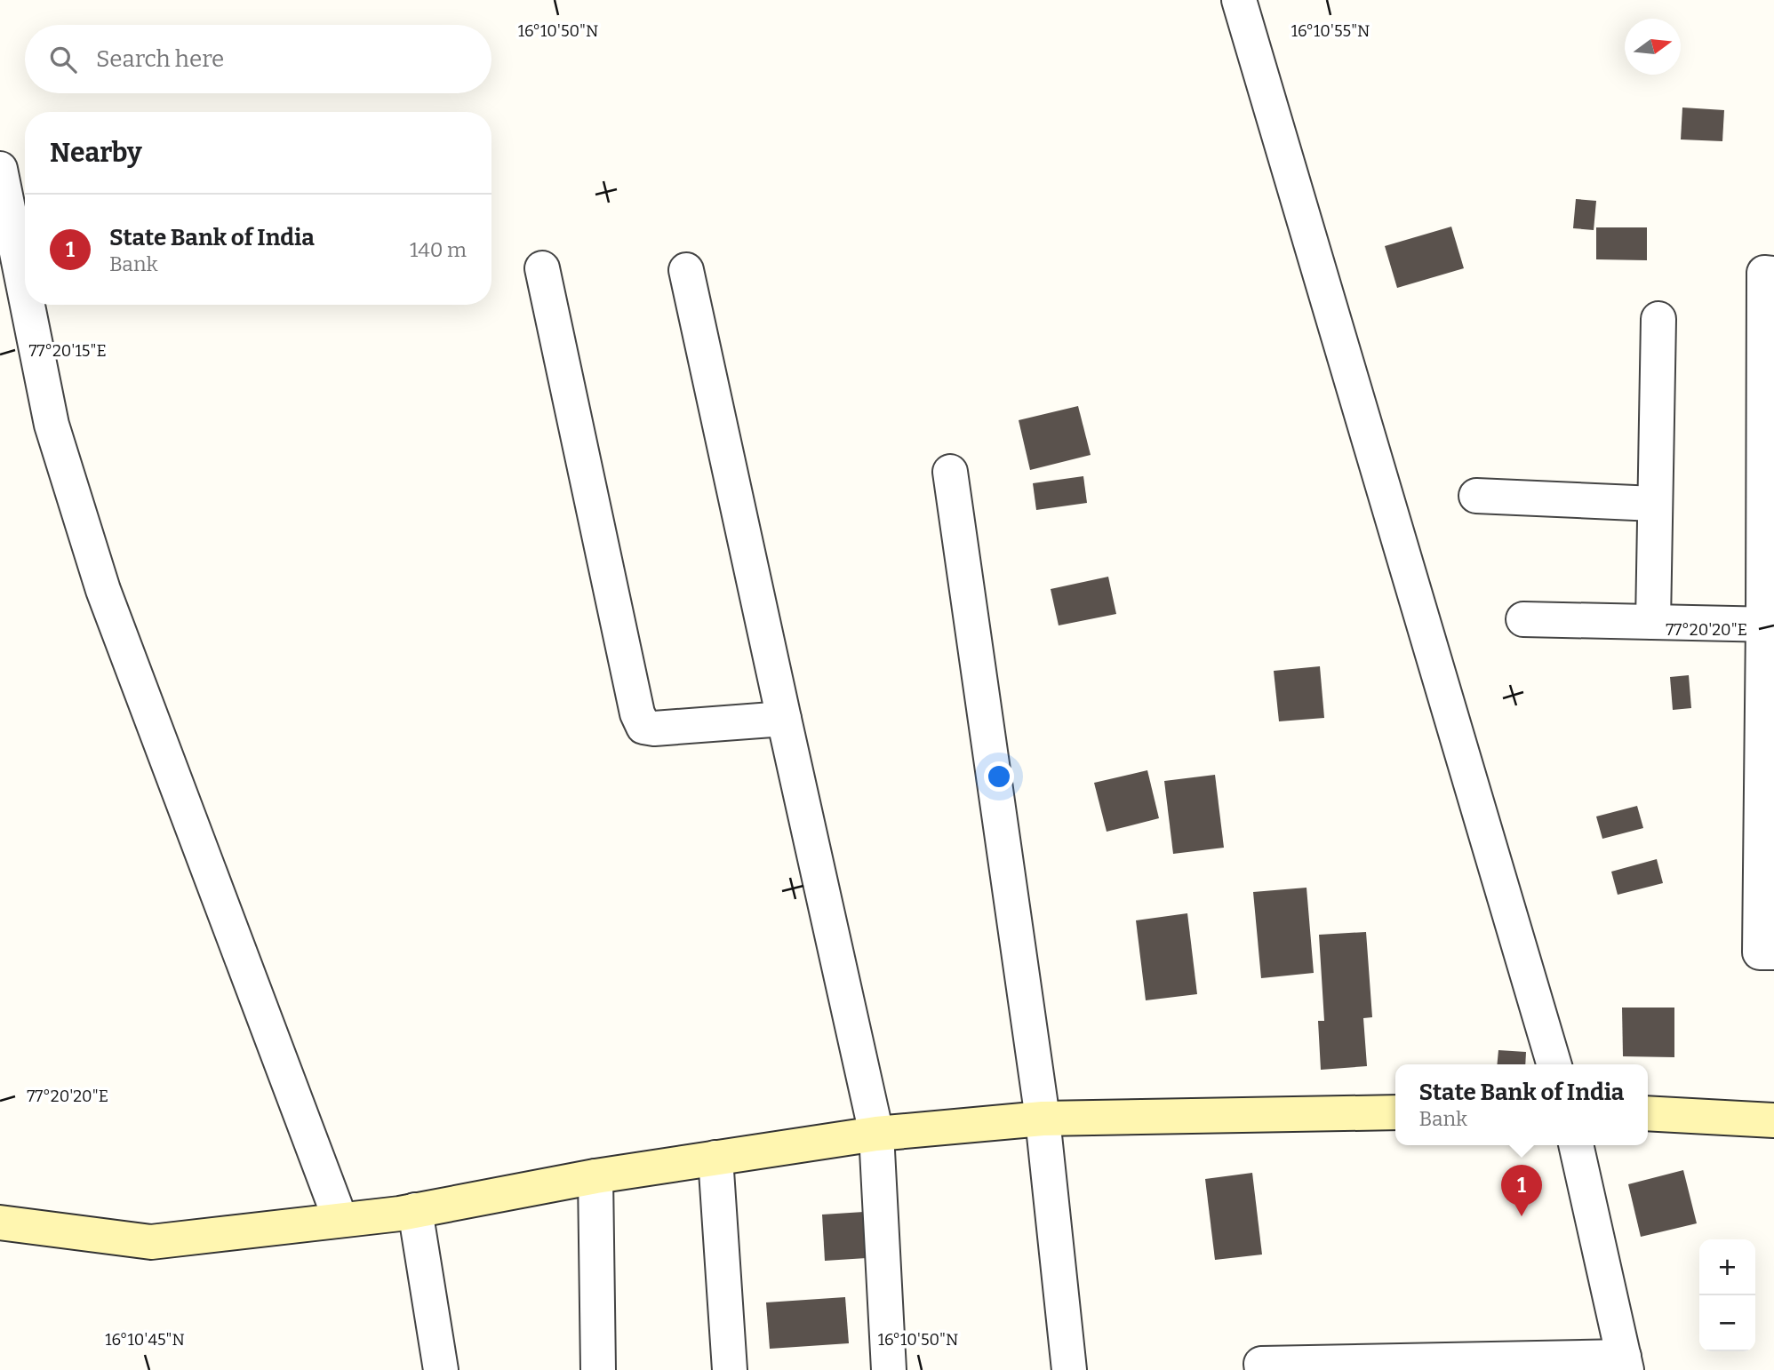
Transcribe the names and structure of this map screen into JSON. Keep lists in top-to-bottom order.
{
  "north": "right",
  "page": {
    "search": "Search here",
    "heading": "Nearby",
    "list": [
      {
        "mark": "1",
        "name": "State Bank of India",
        "note": "Bank",
        "value": "140 m"
      }
    ],
    "popup": ["State Bank of India", "Bank"],
    "pins": "1",
    "map_buttons": ["+", "−"]
  },
  "coordinates": [
    "16°10'50\"N",
    "16°10'55\"N",
    "77°20'15\"E",
    "77°20'20\"E",
    "16°10'45\"N"
  ]
}
